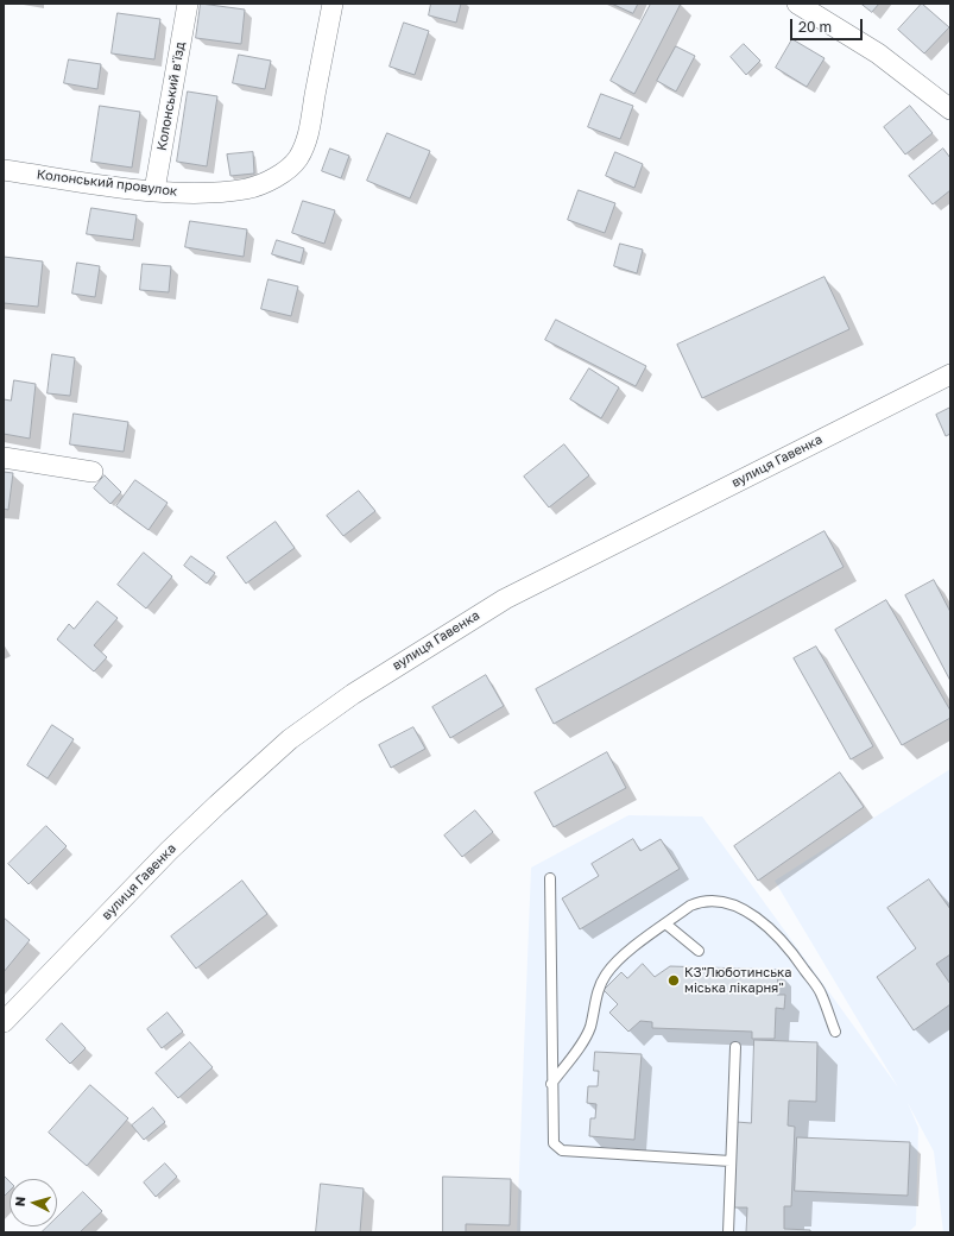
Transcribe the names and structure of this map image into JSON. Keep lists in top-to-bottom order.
{
  "streets": {
    "street": ["Колонський в'їзд", "Колонський провулок", "вулиця Гавенка"]
  },
  "crossings": [
    ["Колонський в'їзд", "Колонський провулок"]
  ],
  "places": ["КЗ\"Люботинська мiська лiкарня\""],
  "scale_bar": "20 m",
  "north": "left"
}
